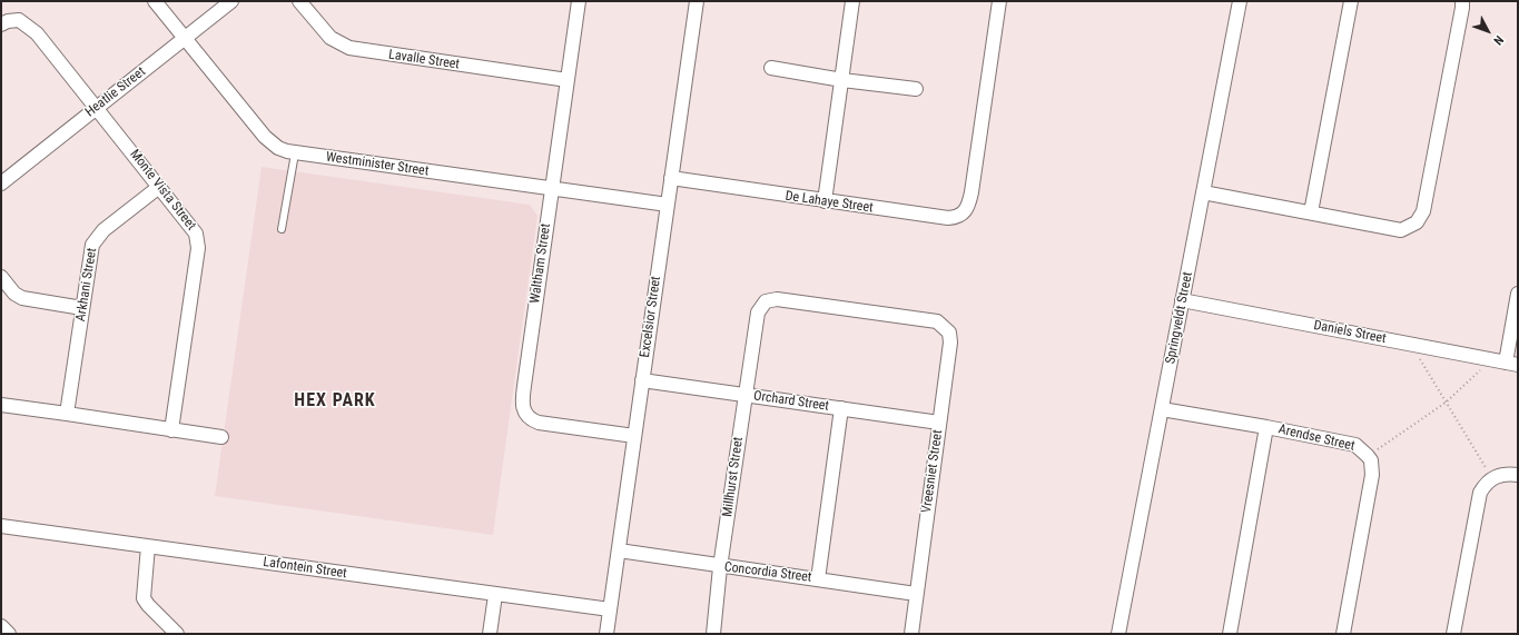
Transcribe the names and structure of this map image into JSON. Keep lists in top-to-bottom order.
{
  "streets": {
    "street": [
      "Lavalle Street",
      "Heatlie Street",
      "Westminister Street",
      "Monte Vista Street",
      "De Lahaye Street",
      "Waltham Street",
      "Arkhani Street",
      "Excelsior Street",
      "Springveldt Street",
      "Daniels Street",
      "Orchard Street",
      "Arendse Street",
      "Vreesniet Street",
      "Millhurst Street",
      "Lafontein Street",
      "Concordia Street"
    ]
  },
  "crossings": [
    ["Lavalle Street", "Waltham Street"],
    ["Heatlie Street", "Westminister Street"],
    ["Heatlie Street", "Monte Vista Street"],
    ["Westminister Street", "Waltham Street"],
    ["Westminister Street", "Excelsior Street"],
    ["Monte Vista Street", "Arkhani Street"],
    ["De Lahaye Street", "Excelsior Street"],
    ["Waltham Street", "Excelsior Street"],
    ["Excelsior Street", "Orchard Street"],
    ["Excelsior Street", "Lafontein Street"],
    ["Excelsior Street", "Concordia Street"],
    ["Springveldt Street", "Daniels Street"],
    ["Springveldt Street", "Arendse Street"],
    ["Orchard Street", "Vreesniet Street"],
    ["Orchard Street", "Millhurst Street"],
    ["Vreesniet Street", "Millhurst Street"],
    ["Vreesniet Street", "Concordia Street"],
    ["Millhurst Street", "Concordia Street"]
  ],
  "districts": ["HEX PARK"],
  "north": "bottom right"
}
